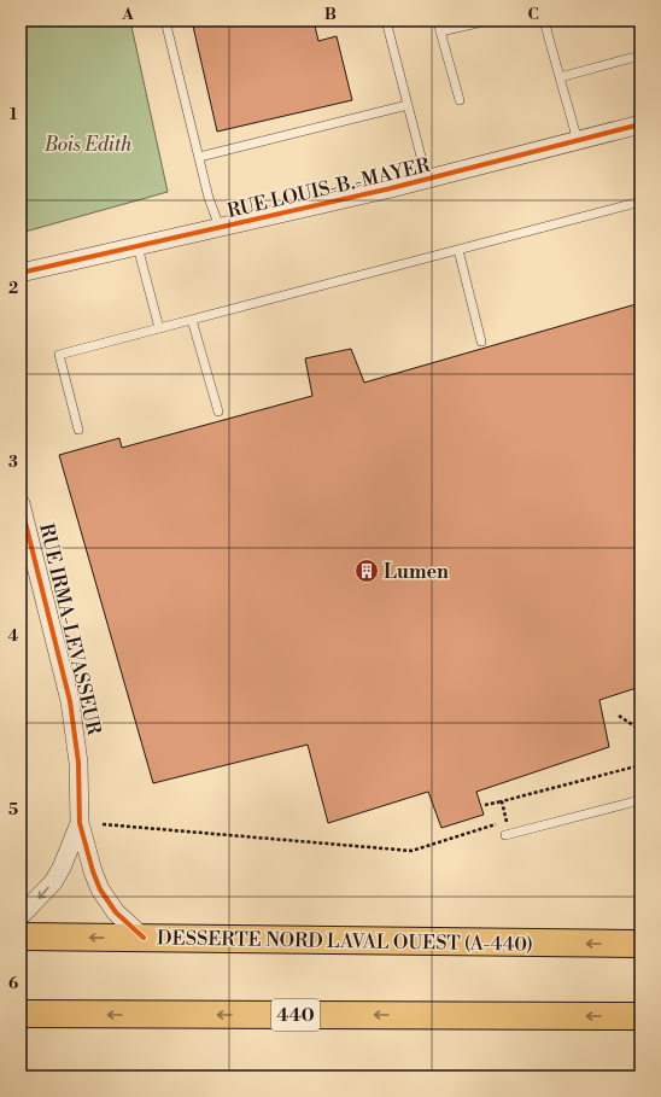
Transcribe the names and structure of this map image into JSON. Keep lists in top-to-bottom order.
{
  "streets": {
    "main road": ["DESSERTE NORD LAVAL OUEST (A-440)", "440"],
    "street": ["RUE LOUIS-B.-MAYER", "RUE IRMA-LEVASSEUR"]
  },
  "crossings": [
    ["RUE IRMA-LEVASSEUR", "DESSERTE NORD LAVAL OUEST (A-440)"]
  ],
  "parks": ["Bois Edith"],
  "places": {
    "building": ["Lumen"]
  },
  "grid": {
    "columns": ["A", "B", "C"],
    "rows": [
      "1",
      "2",
      "3",
      "4",
      "5",
      "6"
    ]
  }
}
